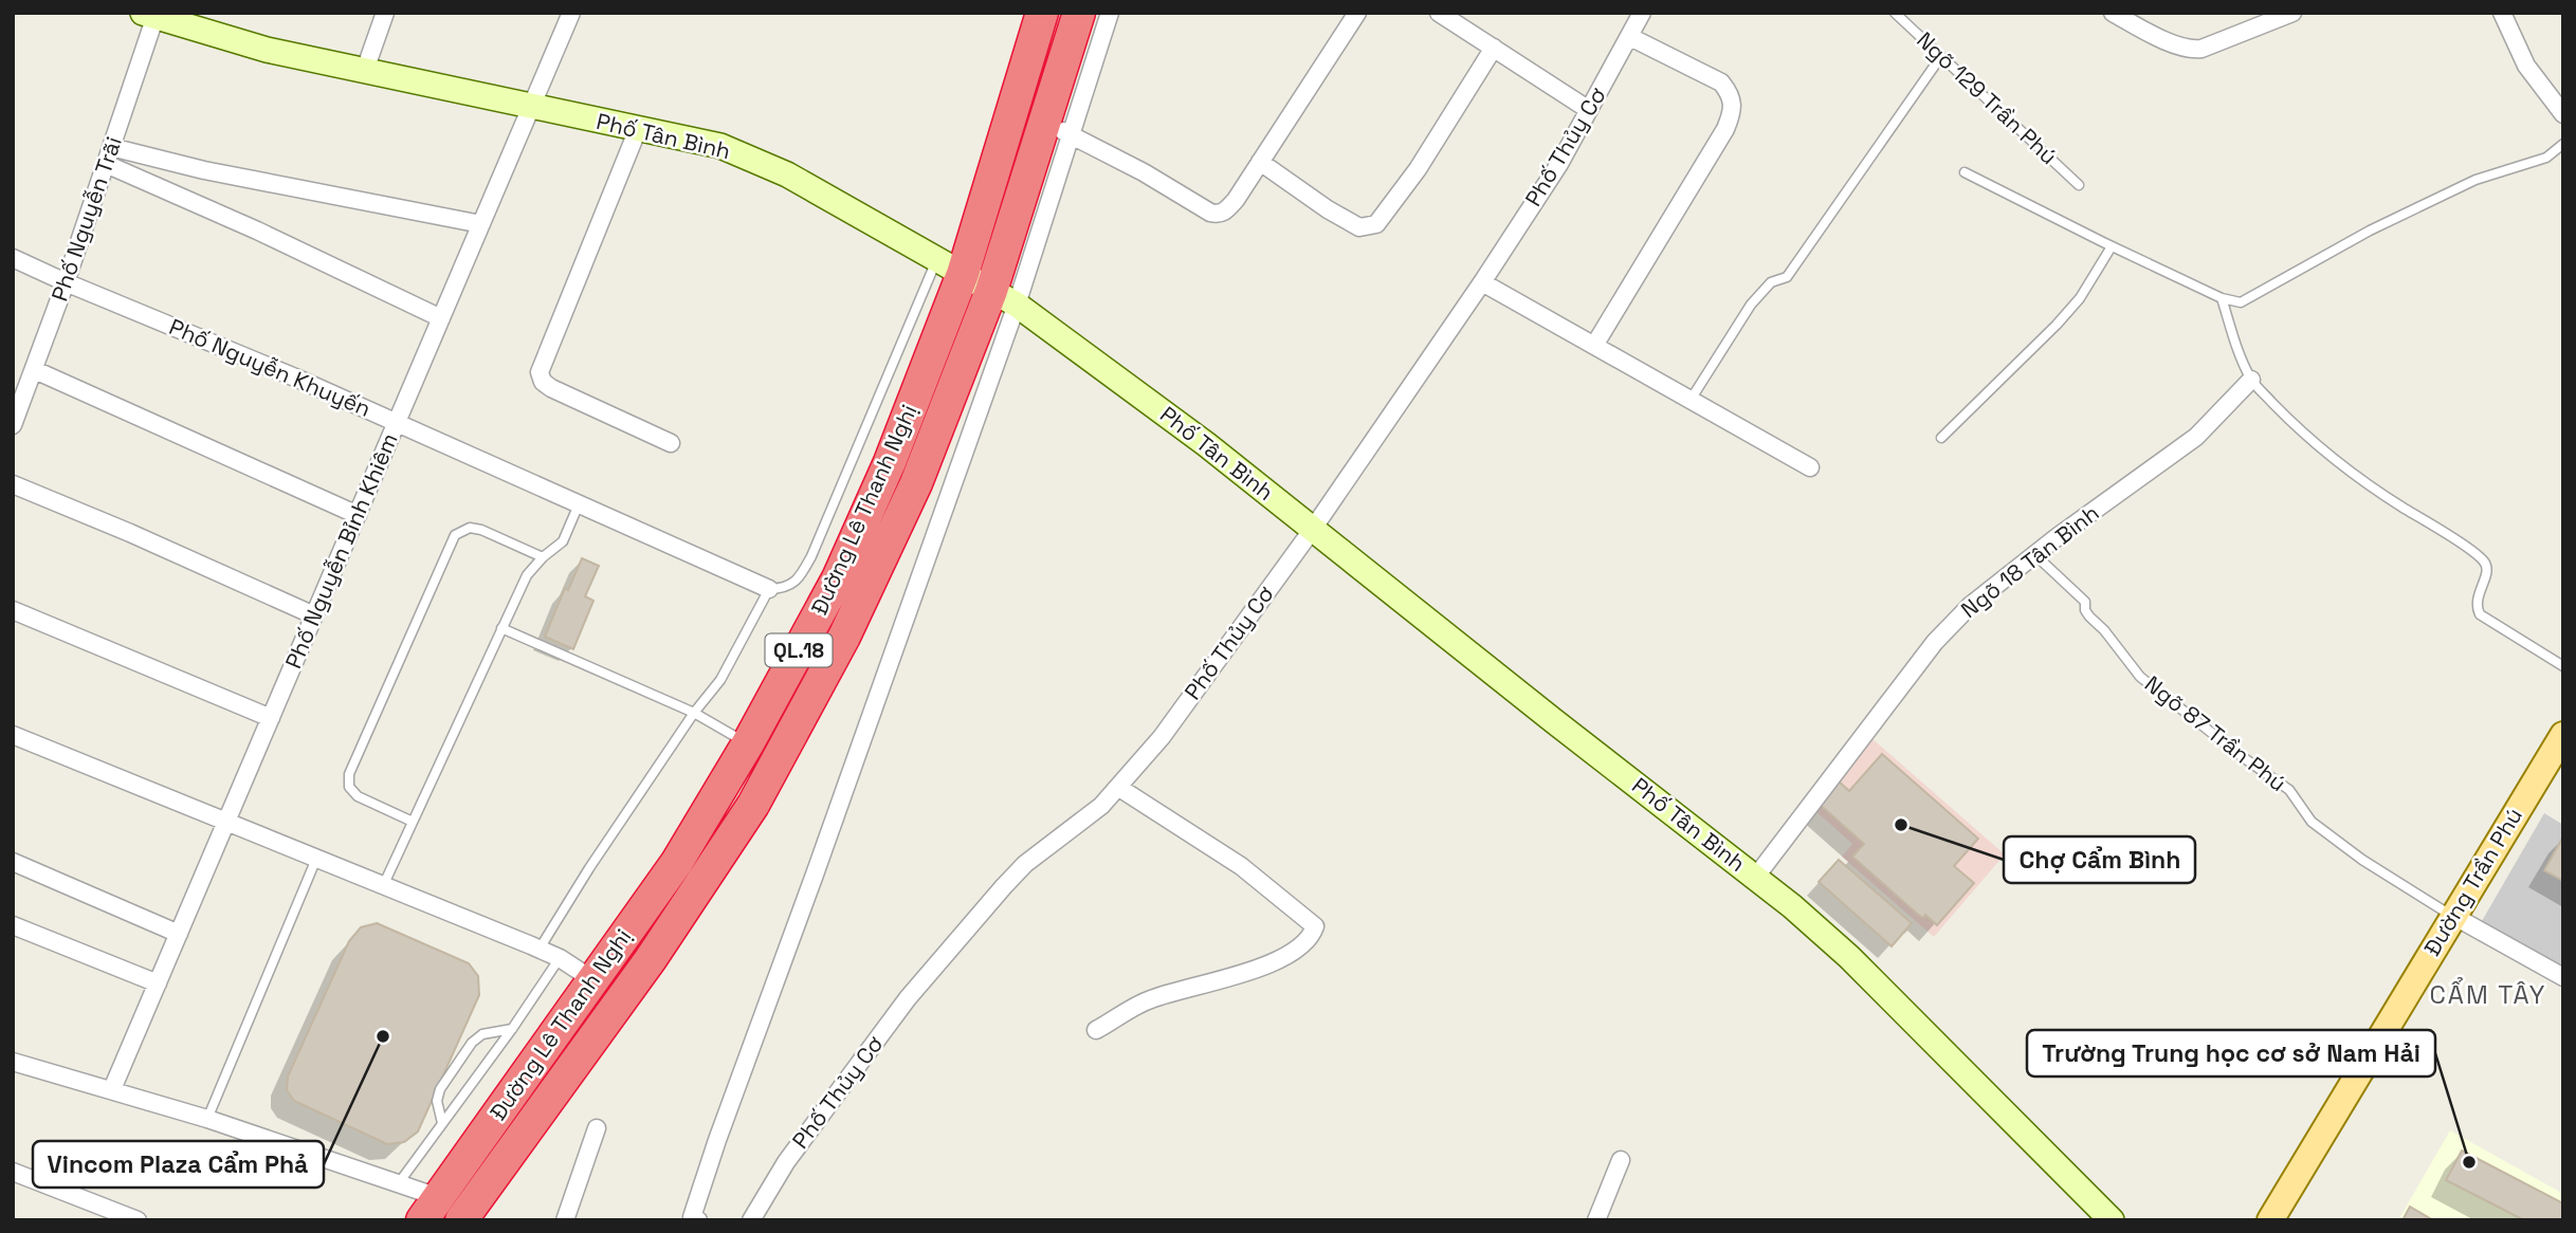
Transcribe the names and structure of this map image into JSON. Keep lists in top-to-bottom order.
{
  "streets": {
    "highway": ["Đường Lê Thanh Nghị", "QL.18"],
    "main road": ["Đường Trần Phú"],
    "street": [
      "Phố Tân Bình",
      "Phố Thủy Cơ",
      "Phố Nguyễn Trãi",
      "Phố Nguyễn Khuyến",
      "Phố Nguyễn Bỉnh Khiêm",
      "Ngõ 18 Tân Bình"
    ],
    "lane": ["Ngõ 129 Trần Phú", "Ngõ 87 Trần Phú"]
  },
  "crossings": [
    ["Phố Tân Bình", "Phố Thủy Cơ"],
    ["Phố Tân Bình", "Phố Nguyễn Trãi"],
    ["Phố Tân Bình", "Đường Lê Thanh Nghị"],
    ["Phố Tân Bình", "Phố Nguyễn Bỉnh Khiêm"],
    ["Phố Tân Bình", "Ngõ 18 Tân Bình"],
    ["Phố Nguyễn Trãi", "Phố Nguyễn Khuyến"],
    ["Phố Nguyễn Khuyến", "Phố Nguyễn Bỉnh Khiêm"],
    ["Ngõ 18 Tân Bình", "Ngõ 87 Trần Phú"],
    ["Ngõ 87 Trần Phú", "Đường Trần Phú"]
  ],
  "districts": ["CẨM TÂY"],
  "places": ["Chợ Cẩm Bình", "Vincom Plaza Cẩm Phả", "Trường Trung học cơ sở Nam Hải"]
}
